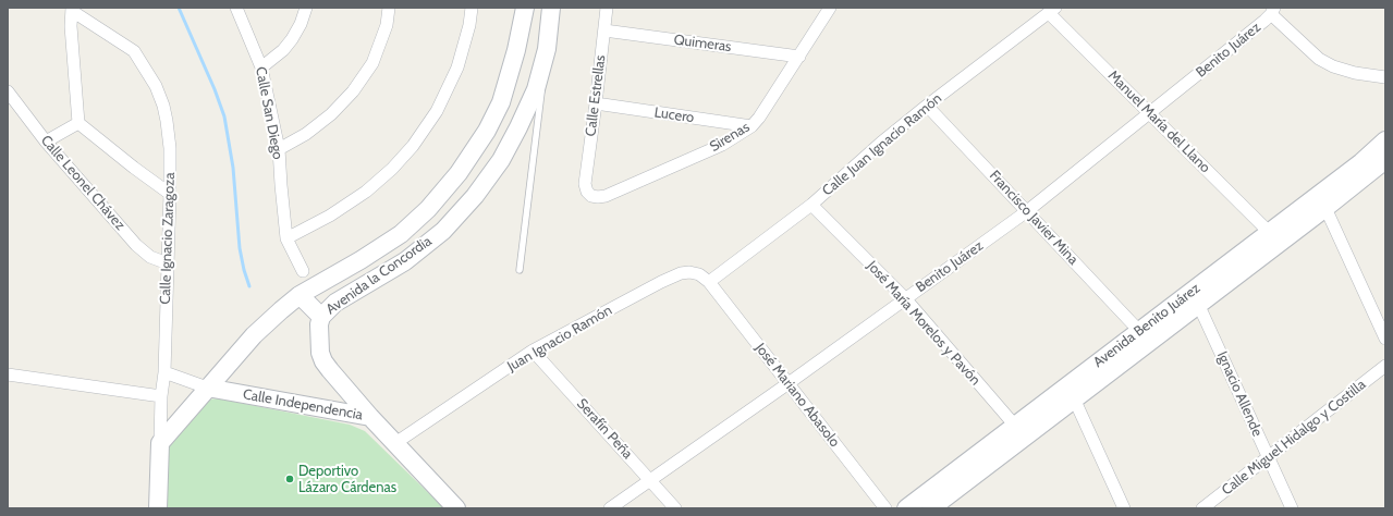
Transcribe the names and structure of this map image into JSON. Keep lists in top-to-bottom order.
{
  "streets": {
    "main road": [
      "Calle Ignacio Zaragoza",
      "Avenida la Concordia",
      "Avenida Benito Juárez",
      "Calle Independencia"
    ],
    "street": [
      "Quimeras",
      "Benito Juárez",
      "Calle Estrellas",
      "Calle San Diego",
      "Lucero",
      "Manuel María del Llano",
      "Sirenas",
      "Calle Juan Ignacio Ramón",
      "Calle Leonel Chávez",
      "Francisco Javier Mina",
      "José María Morelos y Pavón",
      "Juan Ignacio Ramón",
      "Ignacio Allende",
      "José Mariano Abasolo",
      "Serafín Peña",
      "Calle Miguel Hidalgo y Costilla"
    ]
  },
  "crossings": [
    ["Quimeras", "Calle Estrellas"],
    ["Quimeras", "Sirenas"],
    ["Benito Juárez", "Manuel María del Llano"],
    ["Benito Juárez", "Francisco Javier Mina"],
    ["Benito Juárez", "José María Morelos y Pavón"],
    ["Benito Juárez", "José Mariano Abasolo"],
    ["Benito Juárez", "Serafín Peña"],
    ["Calle Estrellas", "Lucero"],
    ["Calle Estrellas", "Sirenas"],
    ["Lucero", "Sirenas"],
    ["Manuel María del Llano", "Calle Juan Ignacio Ramón"],
    ["Manuel María del Llano", "Avenida Benito Juárez"],
    ["Calle Juan Ignacio Ramón", "Francisco Javier Mina"],
    ["Calle Juan Ignacio Ramón", "José María Morelos y Pavón"],
    ["Calle Juan Ignacio Ramón", "Juan Ignacio Ramón"],
    ["Calle Juan Ignacio Ramón", "José Mariano Abasolo"],
    ["Calle Leonel Chávez", "Calle Ignacio Zaragoza"],
    ["Francisco Javier Mina", "Avenida Benito Juárez"],
    ["Calle Ignacio Zaragoza", "Avenida la Concordia"],
    ["Calle Ignacio Zaragoza", "Calle Independencia"],
    ["Avenida la Concordia", "Calle Independencia"],
    ["José María Morelos y Pavón", "Avenida Benito Juárez"],
    ["Avenida Benito Juárez", "Ignacio Allende"],
    ["Juan Ignacio Ramón", "José Mariano Abasolo"],
    ["Juan Ignacio Ramón", "Calle Independencia"],
    ["Juan Ignacio Ramón", "Serafín Peña"],
    ["Ignacio Allende", "Calle Miguel Hidalgo y Costilla"]
  ],
  "places": ["Deportivo Lázaro Cárdenas"]
}
